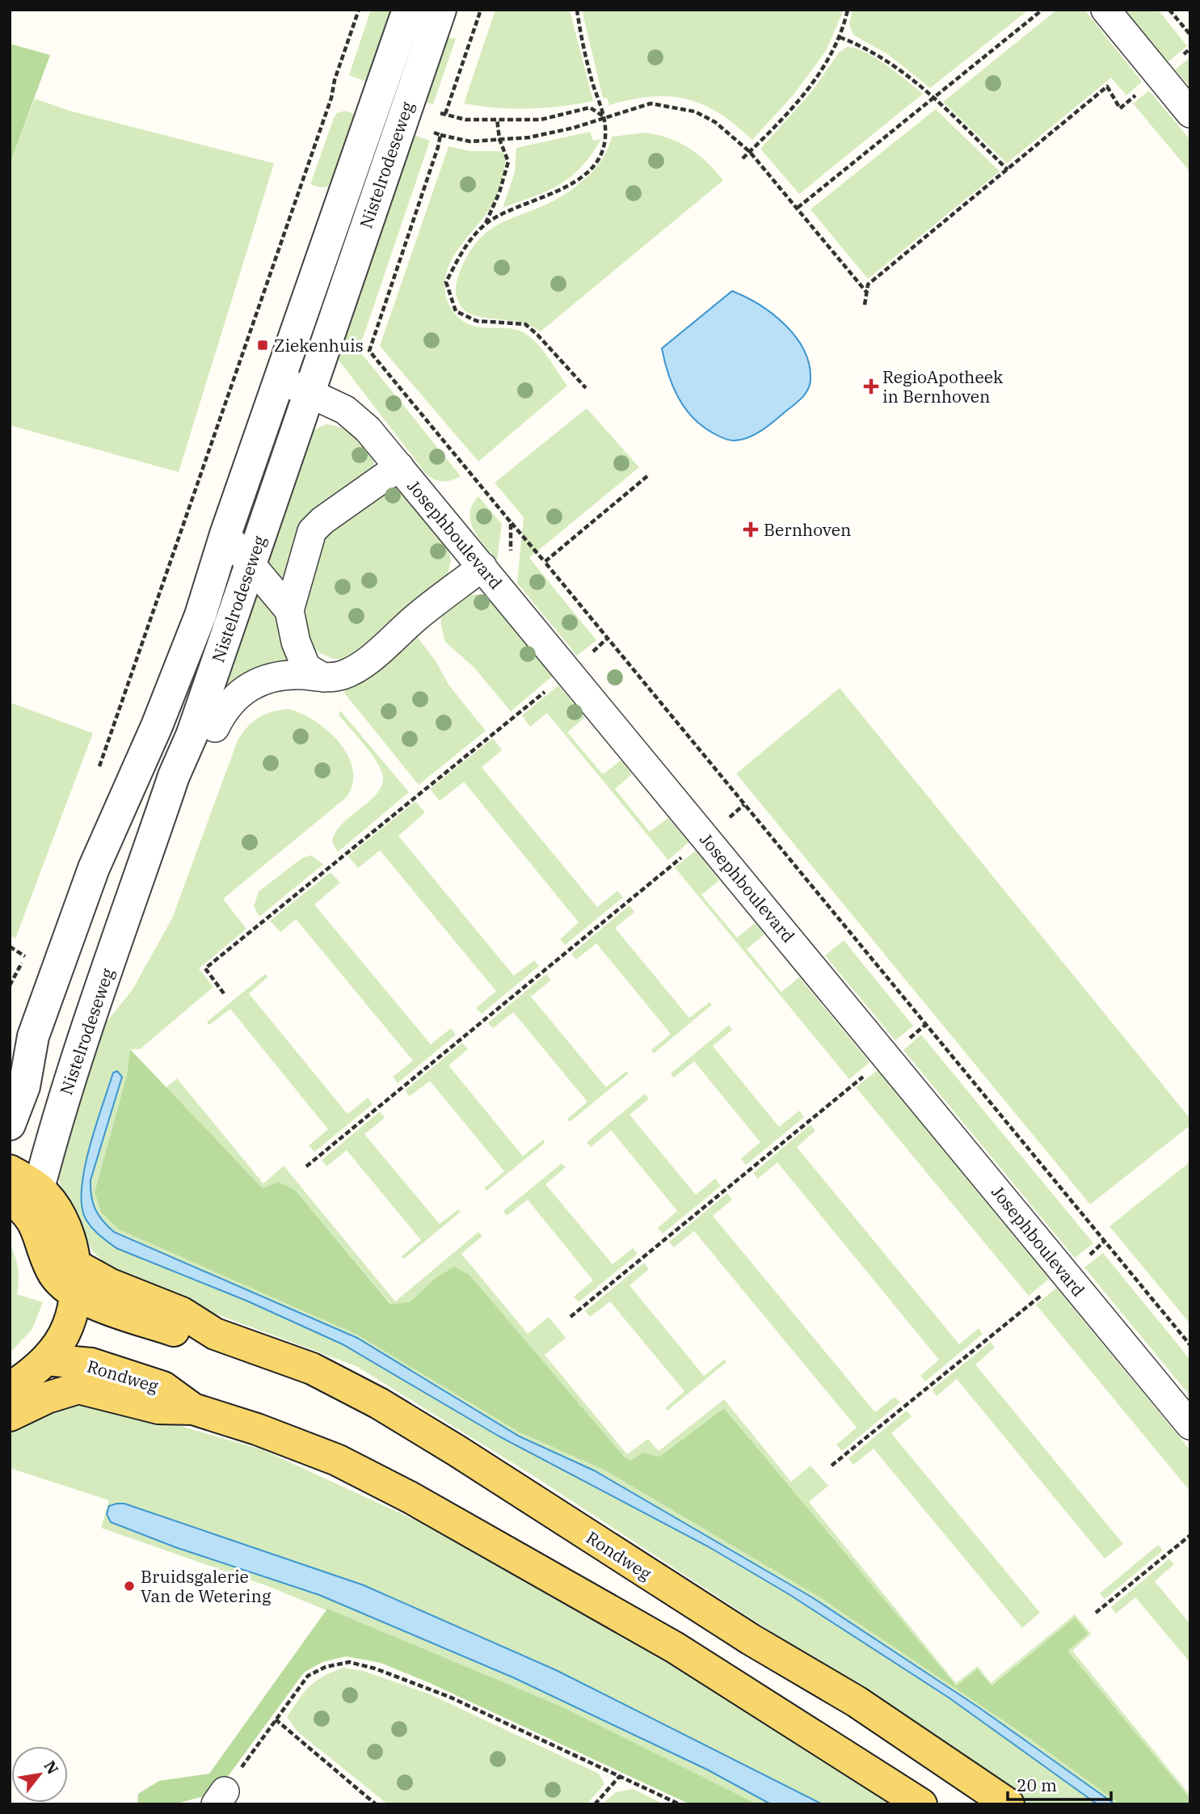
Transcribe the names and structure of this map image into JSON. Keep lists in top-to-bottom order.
{
  "streets": {
    "main road": ["Rondweg"],
    "street": ["Nistelrodeseweg", "Josephboulevard"]
  },
  "crossings": [
    ["Nistelrodeseweg", "Josephboulevard"]
  ],
  "places": {
    "transit": ["Ziekenhuis"],
    "health": ["RegioApotheek in Bernhoven", "Bernhoven"],
    "other": ["Bruidsgalerie Van de Wetering"]
  },
  "scale_bar": "20 m",
  "north": "top right"
}
